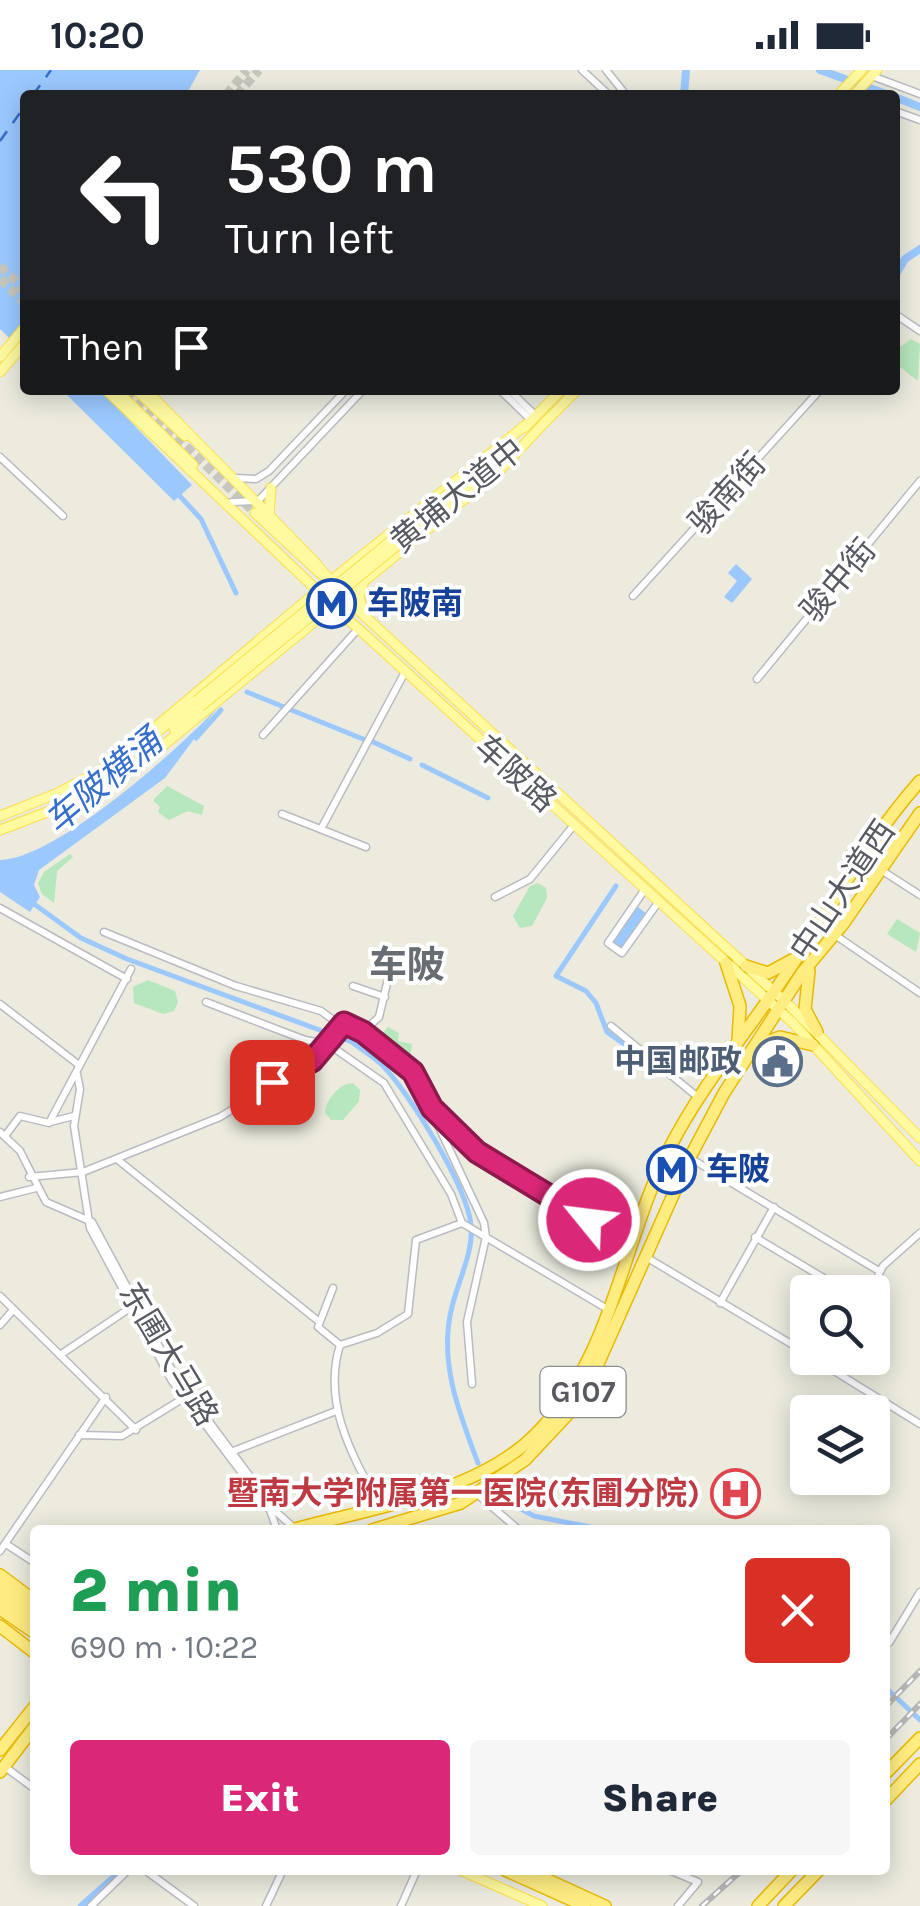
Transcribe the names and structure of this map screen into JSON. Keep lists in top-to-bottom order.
{
  "streets": {
    "highway": ["中山大道西", "G107"],
    "main road": ["黄埔大道中", "车陂路"],
    "street": ["骏南街", "骏中街", "东圃大马路"]
  },
  "crossings": [
    ["黄埔大道中", "车陂路"],
    ["车陂路", "中山大道西"],
    ["车陂路", "G107"],
    ["中山大道西", "G107"]
  ],
  "districts": ["车陂"],
  "water": ["车陂横涌"],
  "places": {
    "metro station": ["车陂南", "车陂"],
    "public building": ["中国邮政"],
    "hospital": ["暨南大学附属第一医院(东圃分院)"]
  },
  "page": {
    "status": "10:20",
    "turn": ["530 m", "Turn left"],
    "then": "Then",
    "heading": ["2 min", "690 m · 10:22"],
    "buttons": ["Exit", "Share"]
  }
}
